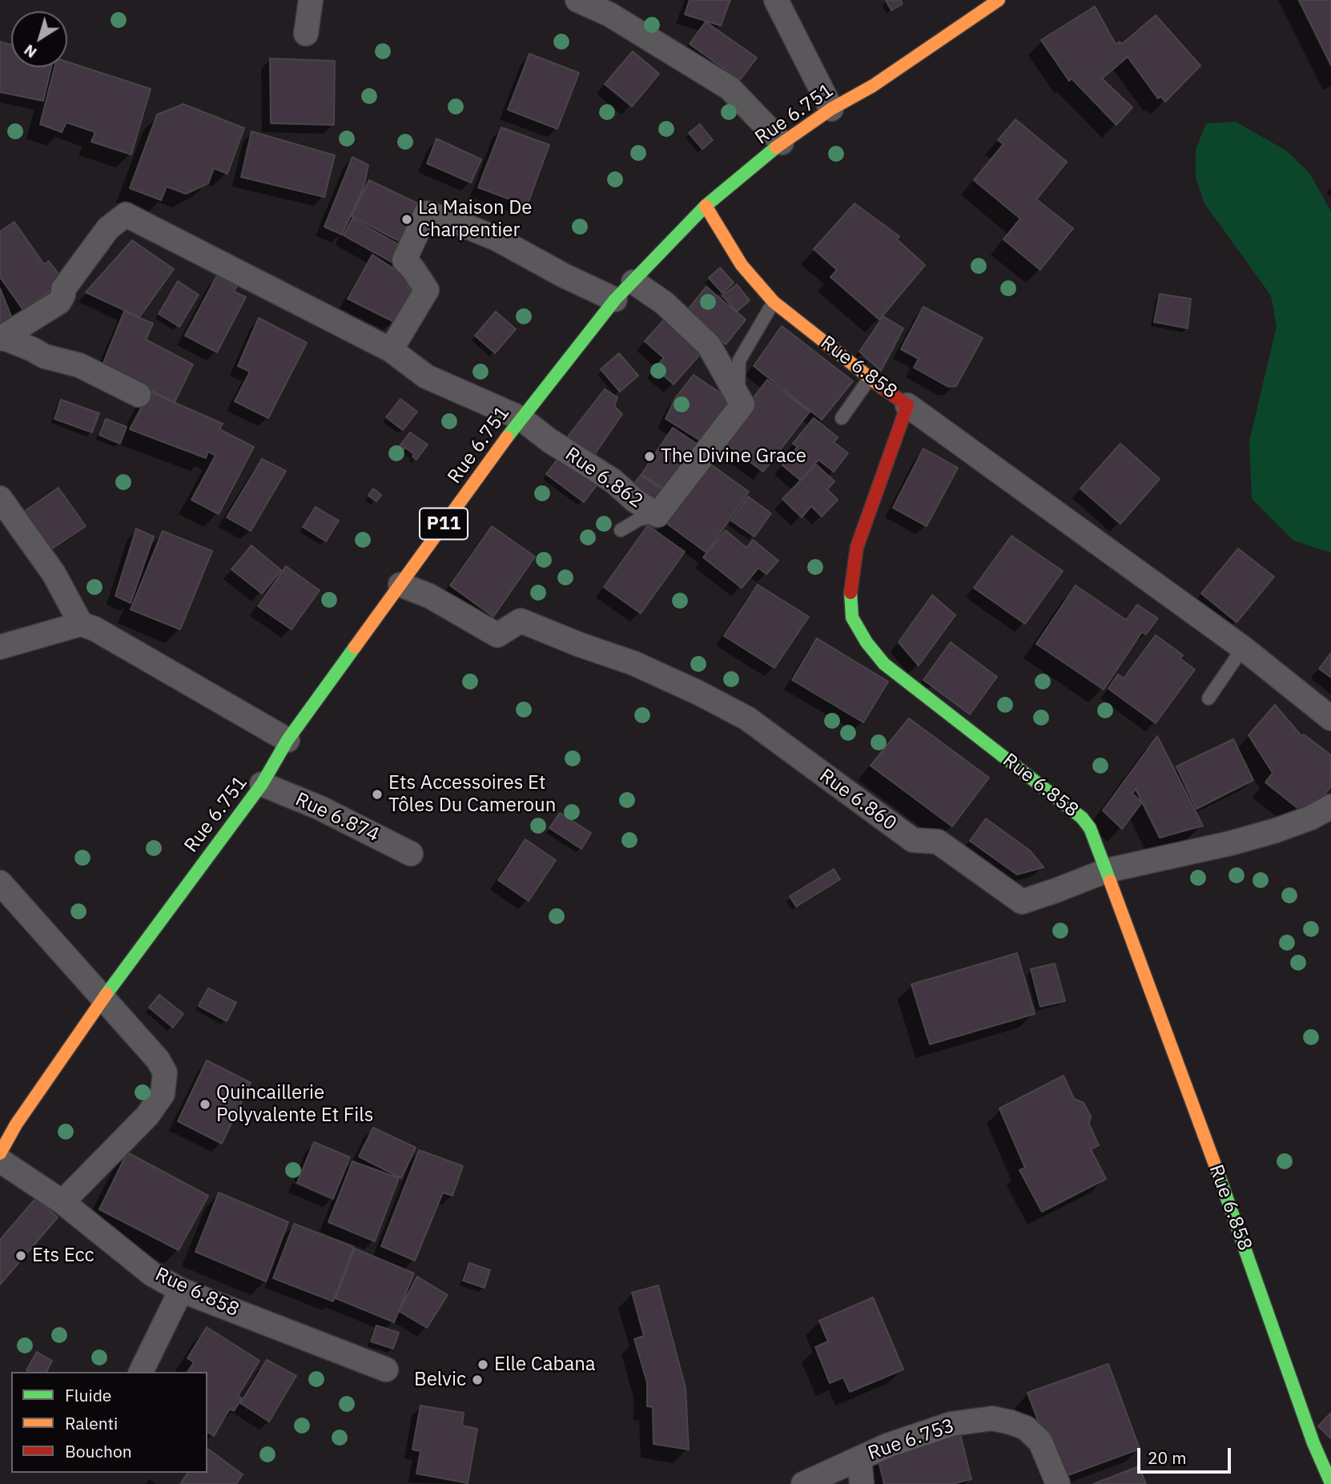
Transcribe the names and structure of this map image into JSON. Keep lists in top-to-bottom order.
{
  "streets": {
    "main road": ["Rue 6.751", "Rue 6.858", "P11"],
    "street": [
      "Rue 6.862",
      "Rue 6.860",
      "Rue 6.874",
      "Rue 6.753"
    ]
  },
  "crossings": [
    ["Rue 6.751", "Rue 6.858"],
    ["Rue 6.751", "Rue 6.862"],
    ["Rue 6.751", "Rue 6.860"],
    ["Rue 6.751", "Rue 6.874"],
    ["Rue 6.858", "Rue 6.860"]
  ],
  "places": [
    "La Maison De Charpentier",
    "The Divine Grace",
    "Ets Accessoires Et Tôles Du Cameroun",
    "Quincaillerie Polyvalente Et Fils",
    "Ets Ecc",
    "Elle Cabana",
    "Belvic"
  ],
  "legend": ["Fluide", "Ralenti", "Bouchon"],
  "scale_bar": "20 m",
  "north": "bottom left"
}
